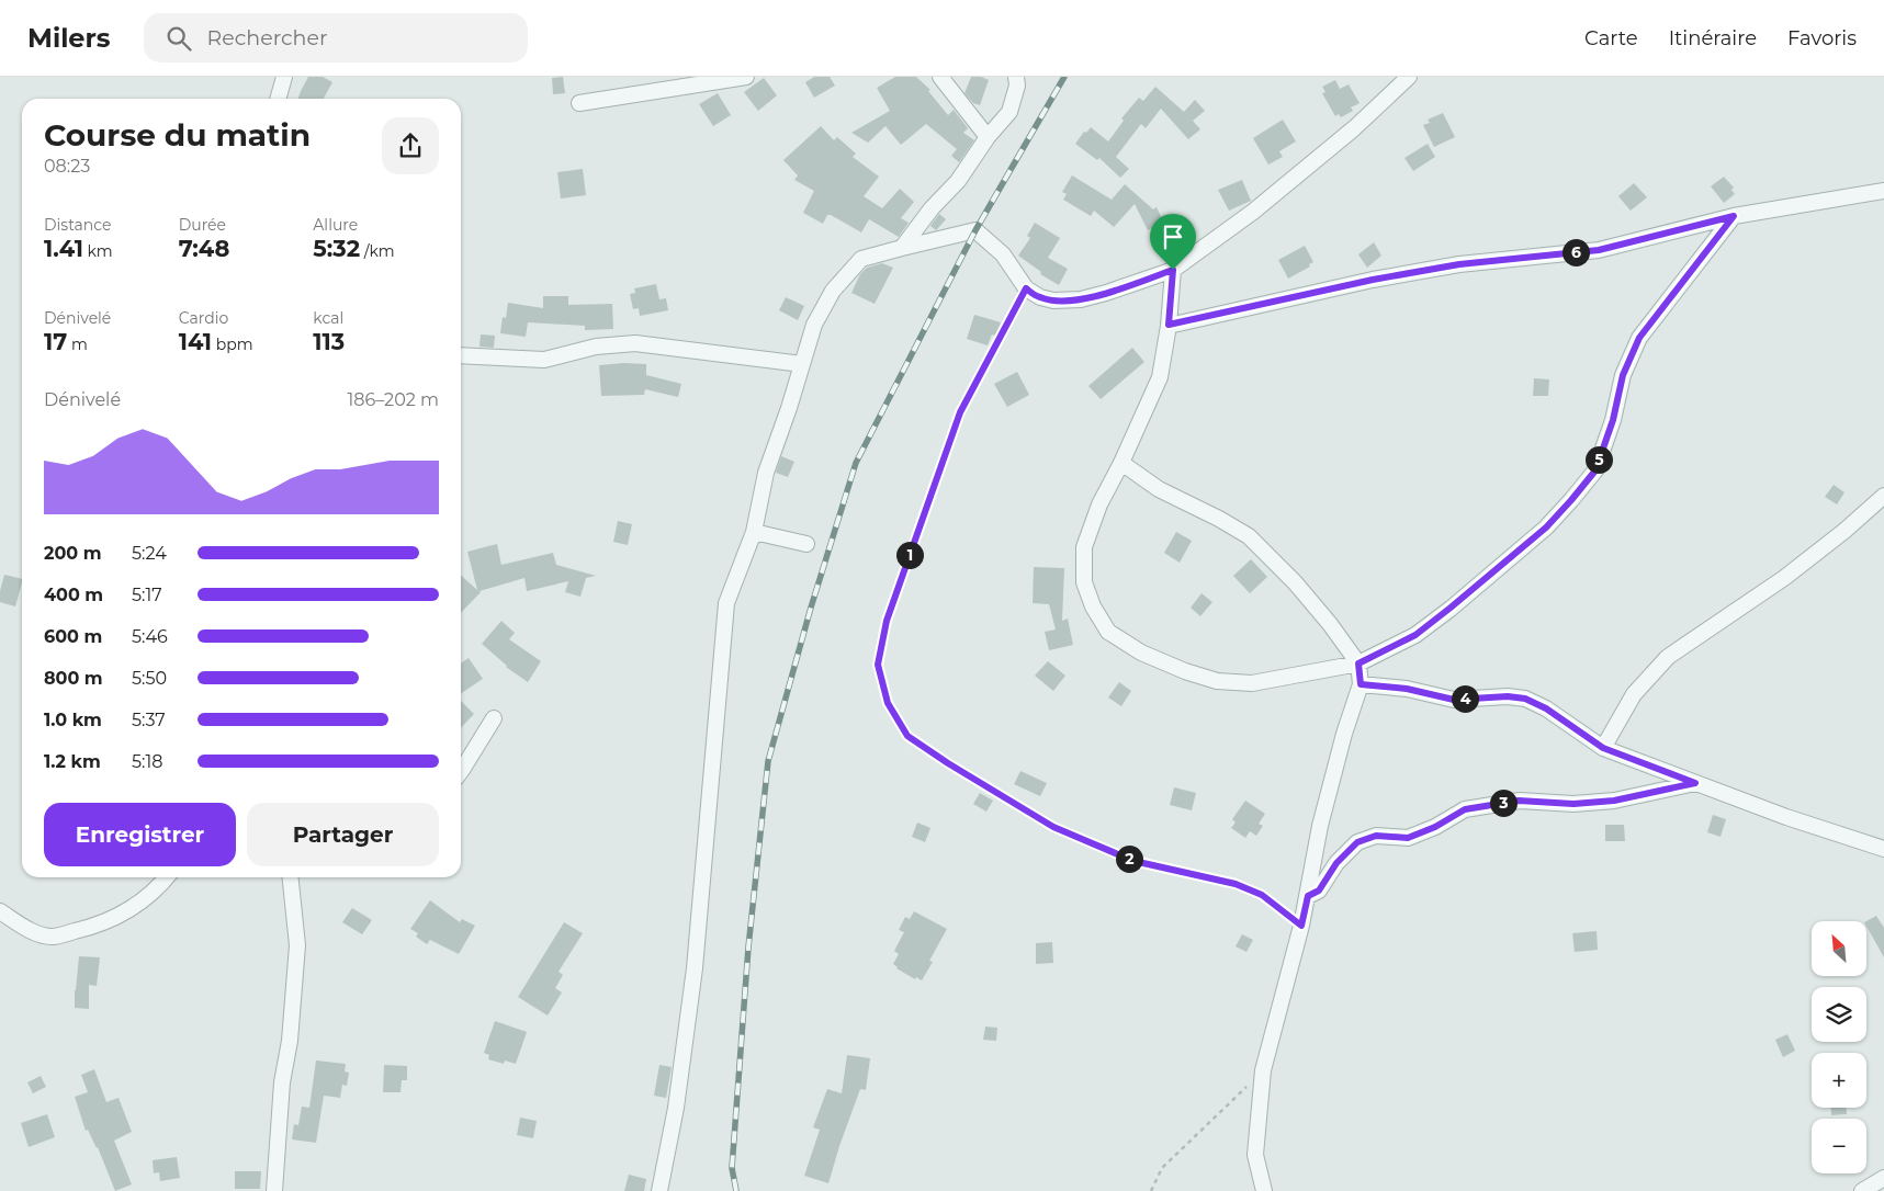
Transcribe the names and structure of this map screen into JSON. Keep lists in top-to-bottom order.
{
  "north": "top left",
  "page": {
    "header": "Milers",
    "search": "Rechercher",
    "nav": ["Carte", "Itinéraire", "Favoris"],
    "heading": ["Course du matin", "08:23"],
    "stats": [
      ["Distance", "1.41 km"],
      ["Durée", "7:48"],
      ["Allure", "5:32 /km"],
      ["Dénivelé", "17 m"],
      ["Cardio", "141 bpm"],
      ["kcal", "113"]
    ],
    "pins": [
      "6",
      "5",
      "1",
      "4",
      "3",
      "2"
    ],
    "chart": ["Dénivelé", "186–202 m"],
    "list": [
      {
        "name": "200 m",
        "note": "5:24"
      },
      {
        "name": "400 m",
        "note": "5:17"
      },
      {
        "name": "600 m",
        "note": "5:46"
      },
      {
        "name": "800 m",
        "note": "5:50"
      },
      {
        "name": "1.0 km",
        "note": "5:37"
      },
      {
        "name": "1.2 km",
        "note": "5:18"
      }
    ],
    "buttons": ["Enregistrer", "Partager"],
    "map_buttons": ["+", "−"]
  }
}
